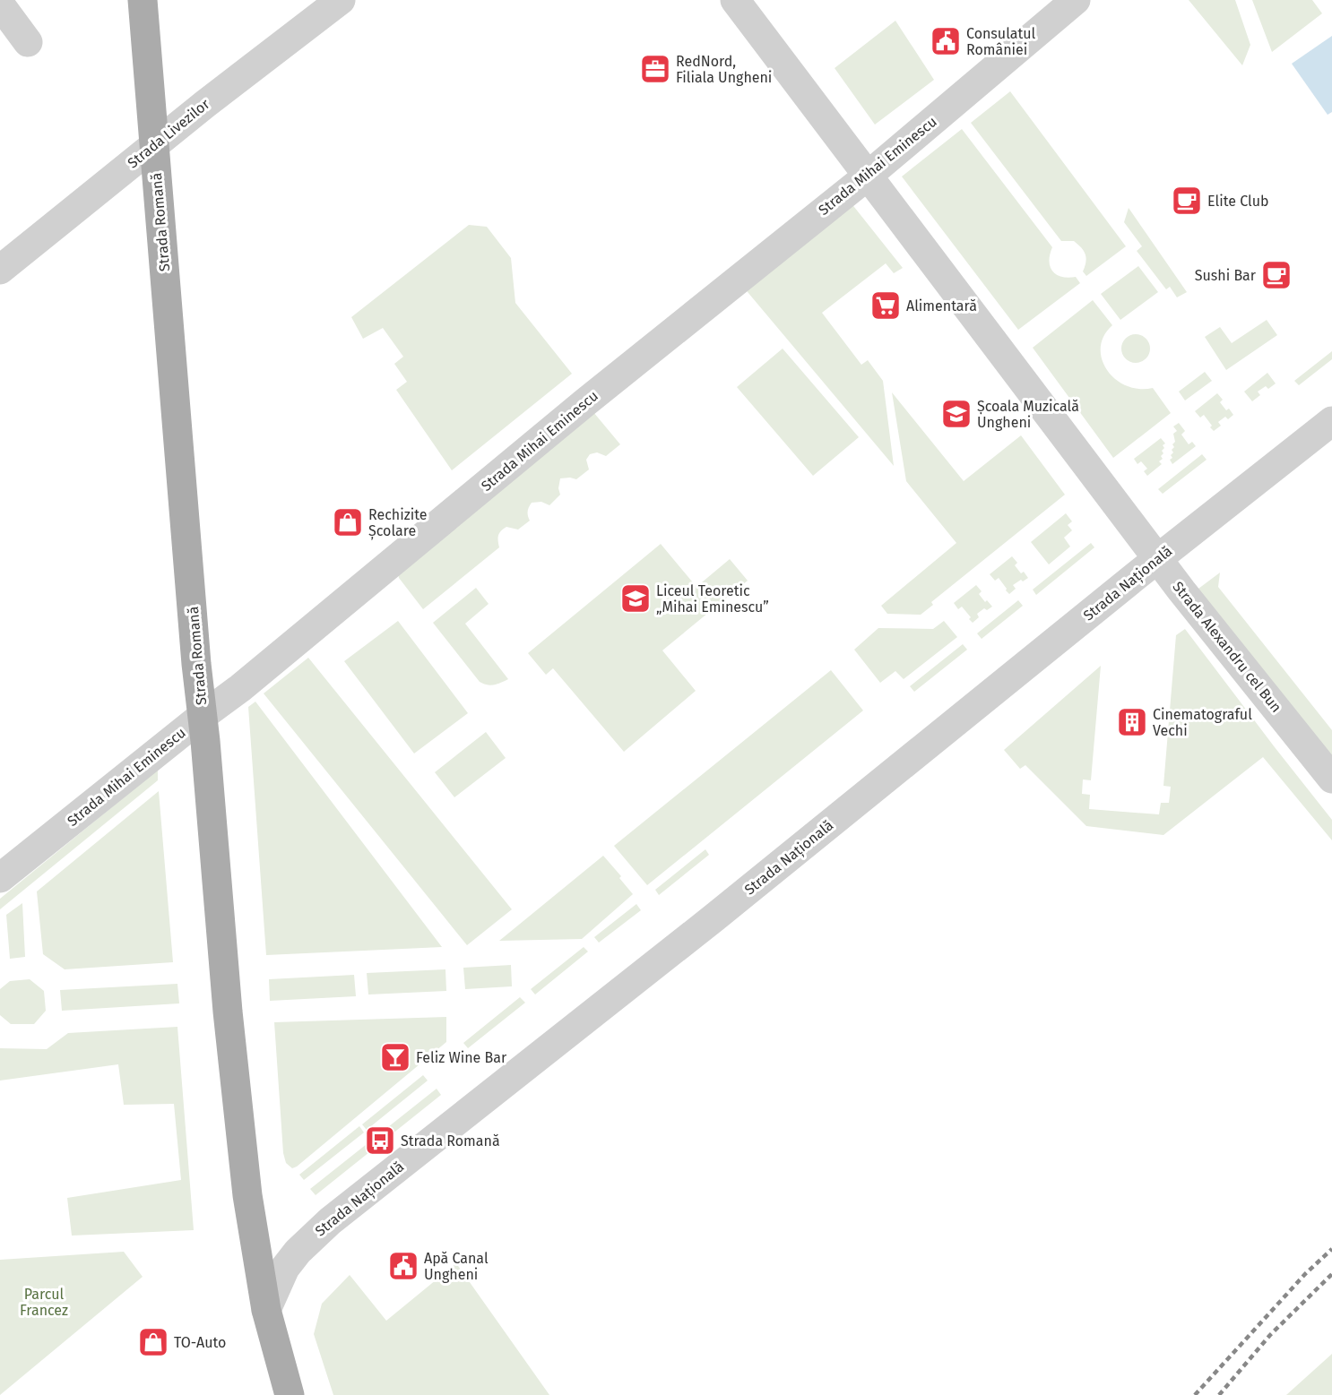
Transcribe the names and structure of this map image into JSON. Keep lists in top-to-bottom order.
{
  "streets": {
    "main road": ["Strada Romană"],
    "street": [
      "Strada Livezilor",
      "Strada Mihai Eminescu",
      "Strada Națională",
      "Strada Alexandru cel Bun"
    ]
  },
  "crossings": [
    ["Strada Livezilor", "Strada Romană"],
    ["Strada Mihai Eminescu", "Strada Romană"],
    ["Strada Mihai Eminescu", "Strada Alexandru cel Bun"],
    ["Strada Romană", "Strada Națională"],
    ["Strada Națională", "Strada Alexandru cel Bun"]
  ],
  "parks": ["Parcul Francez"],
  "places": {
    "public building": ["Consulatul României", "Apă Canal Ungheni"],
    "office": ["RedNord, Filiala Ungheni"],
    "cafe": ["Elite Club", "Sushi Bar"],
    "supermarket": ["Alimentară"],
    "school or university": ["Școala Muzicală Ungheni", "Liceul Teoretic „Mihai Eminescu”"],
    "shop": ["Rechizite Școlare", "TO-Auto"],
    "building": ["Cinematograful Vechi"],
    "bar": ["Feliz Wine Bar"],
    "bus stop": ["Strada Romană"]
  }
}
